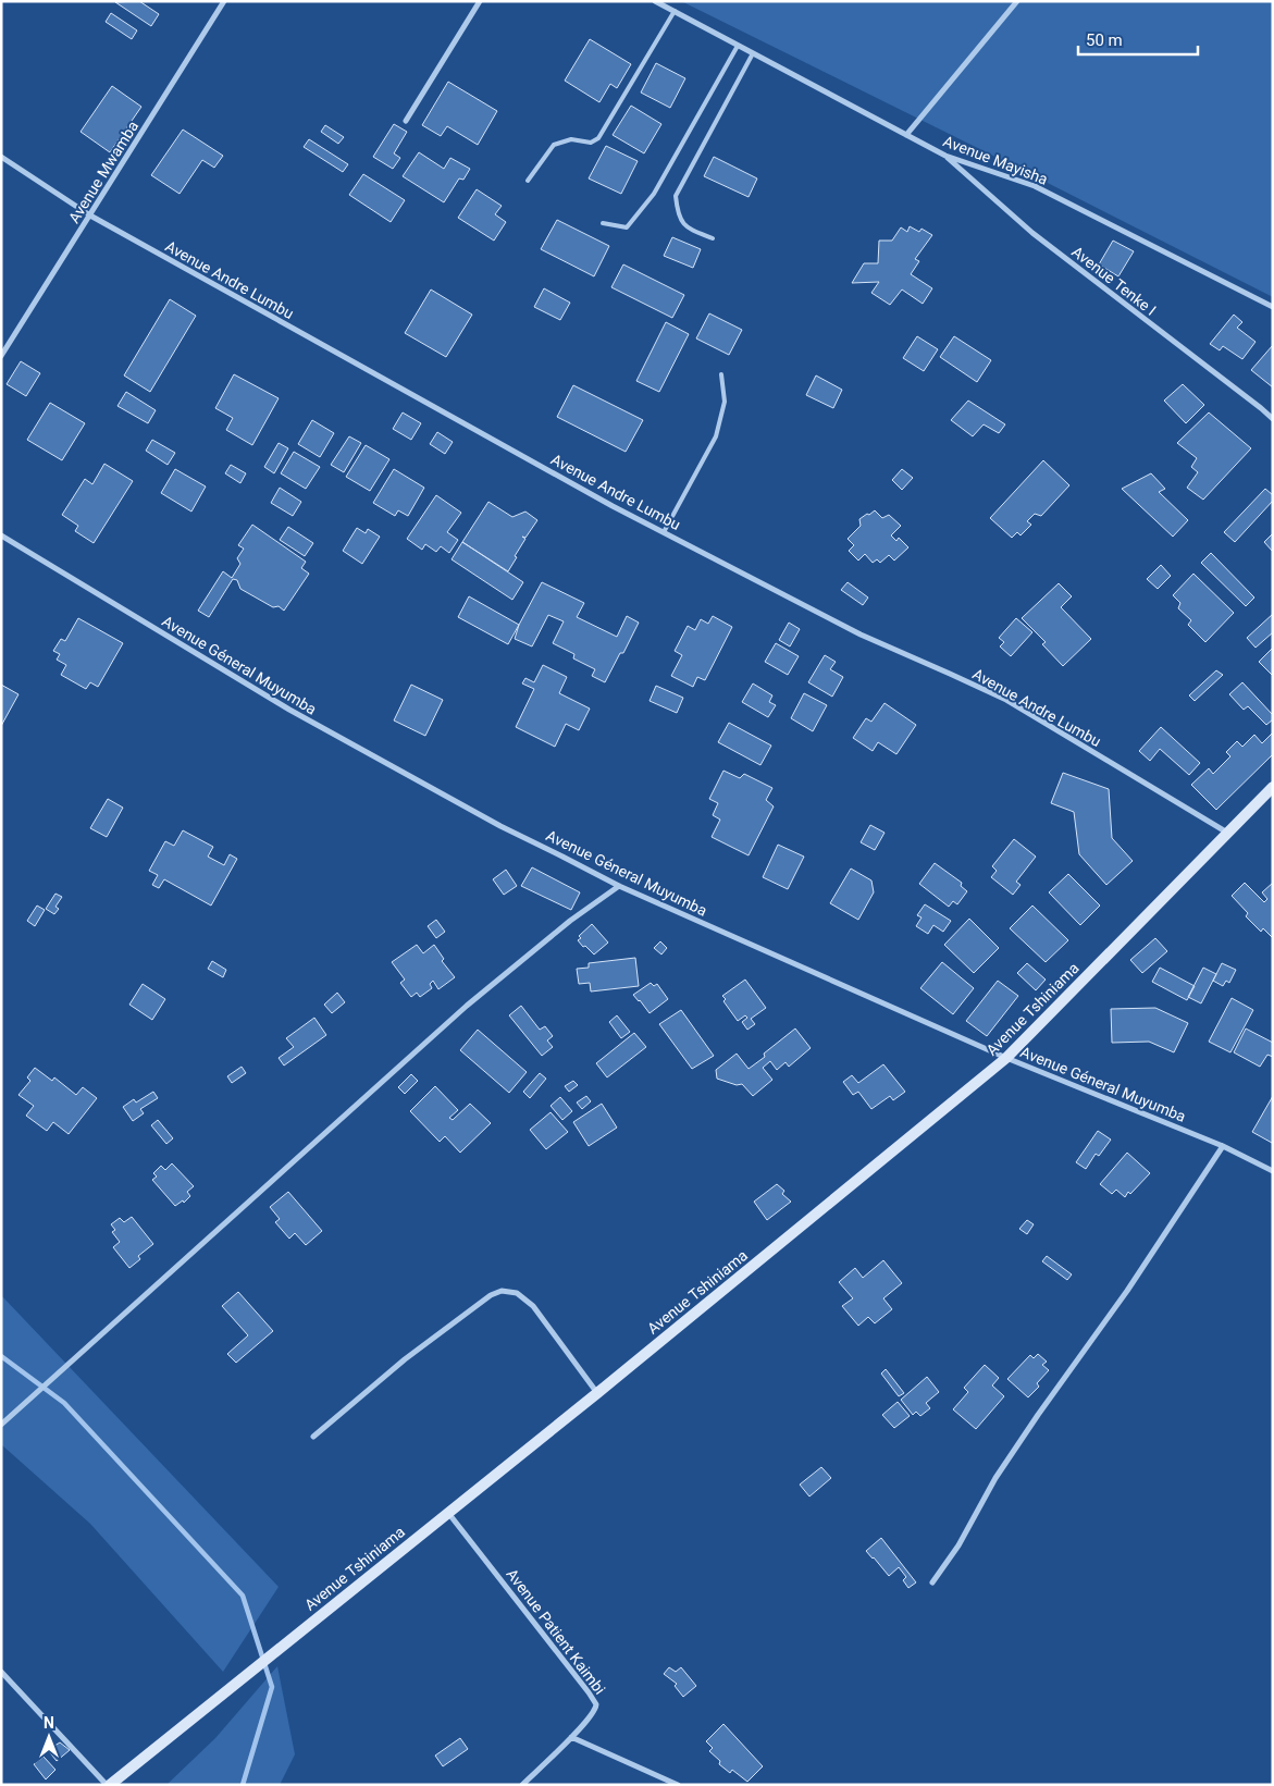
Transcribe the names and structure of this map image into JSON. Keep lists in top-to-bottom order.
{
  "streets": {
    "street": [
      "Avenue Mayisha",
      "Avenue Mwamba",
      "Avenue Andre Lumbu",
      "Avenue Tenke I",
      "Avenue Géneral Muyumba",
      "Avenue Tshiniama",
      "Avenue Patient Kaimbi"
    ]
  },
  "crossings": [
    ["Avenue Mayisha", "Avenue Tenke I"],
    ["Avenue Mwamba", "Avenue Andre Lumbu"],
    ["Avenue Andre Lumbu", "Avenue Tshiniama"],
    ["Avenue Géneral Muyumba", "Avenue Tshiniama"],
    ["Avenue Tshiniama", "Avenue Patient Kaimbi"]
  ],
  "scale_bar": "50 m",
  "north": "top"
}
